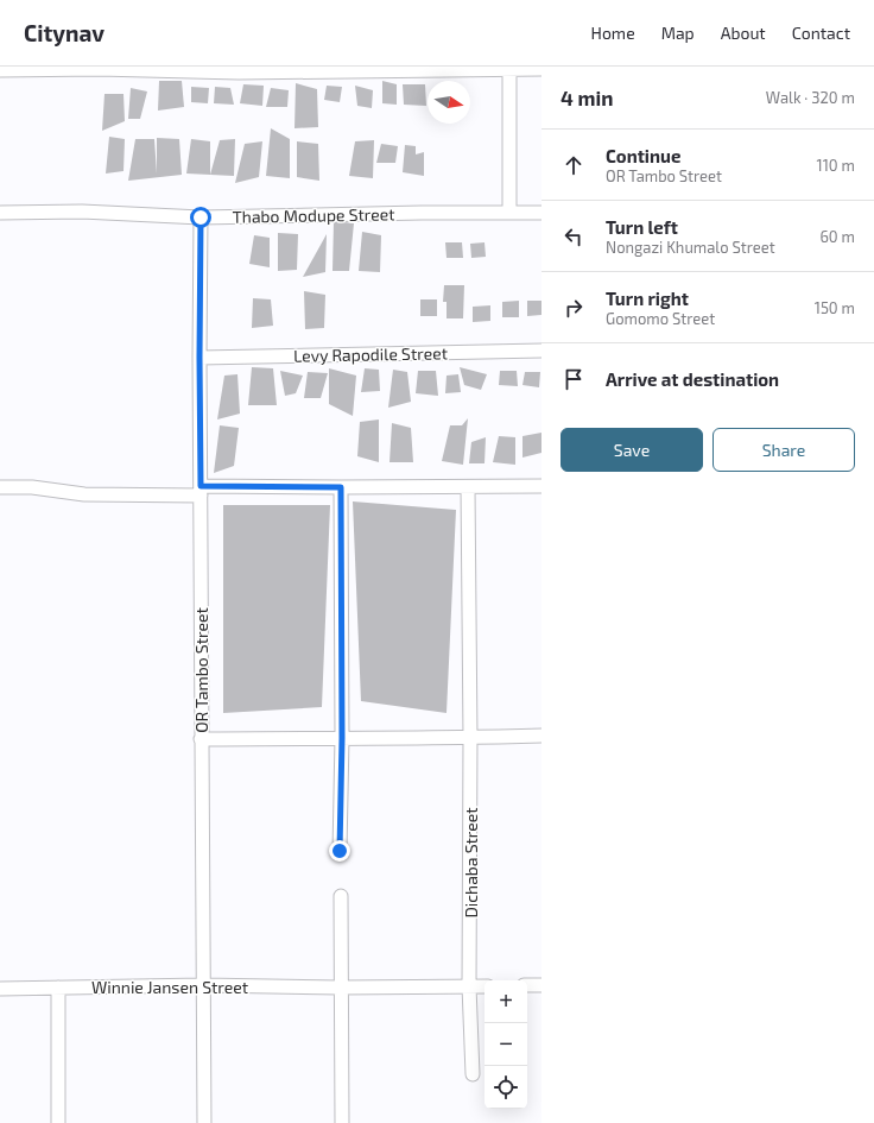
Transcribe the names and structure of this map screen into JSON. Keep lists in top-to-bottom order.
{
  "streets": {
    "street": [
      "Thabo Modupe Street",
      "Levy Rapodile Street",
      "OR Tambo Street",
      "Dichaba Street",
      "Winnie Jansen Street"
    ]
  },
  "crossings": [
    ["Thabo Modupe Street", "OR Tambo Street"],
    ["Levy Rapodile Street", "OR Tambo Street"],
    ["OR Tambo Street", "Winnie Jansen Street"],
    ["Dichaba Street", "Winnie Jansen Street"]
  ],
  "north": "right",
  "page": {
    "header": "Citynav",
    "nav": [
      "Home",
      "Map",
      "About",
      "Contact"
    ],
    "heading": ["4 min", "Walk · 320 m"],
    "list": [
      ["Continue", "OR Tambo Street", "110 m"],
      ["Turn left", "Nongazi Khumalo Street", "60 m"],
      ["Turn right", "Gomomo Street", "150 m"],
      "Arrive at destination"
    ],
    "buttons": ["Save", "Share"],
    "map_buttons": ["+", "−"]
  }
}
